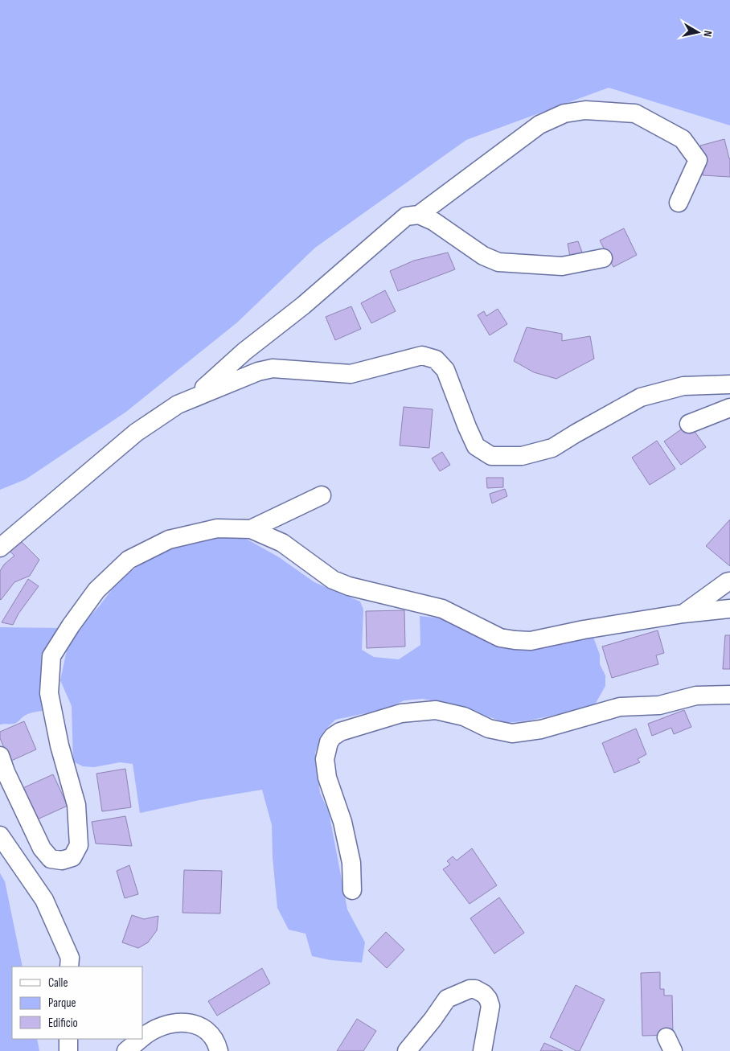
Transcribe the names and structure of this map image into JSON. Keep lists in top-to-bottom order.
{
  "legend": ["Calle", "Parque", "Edificio"],
  "north": "right"
}
